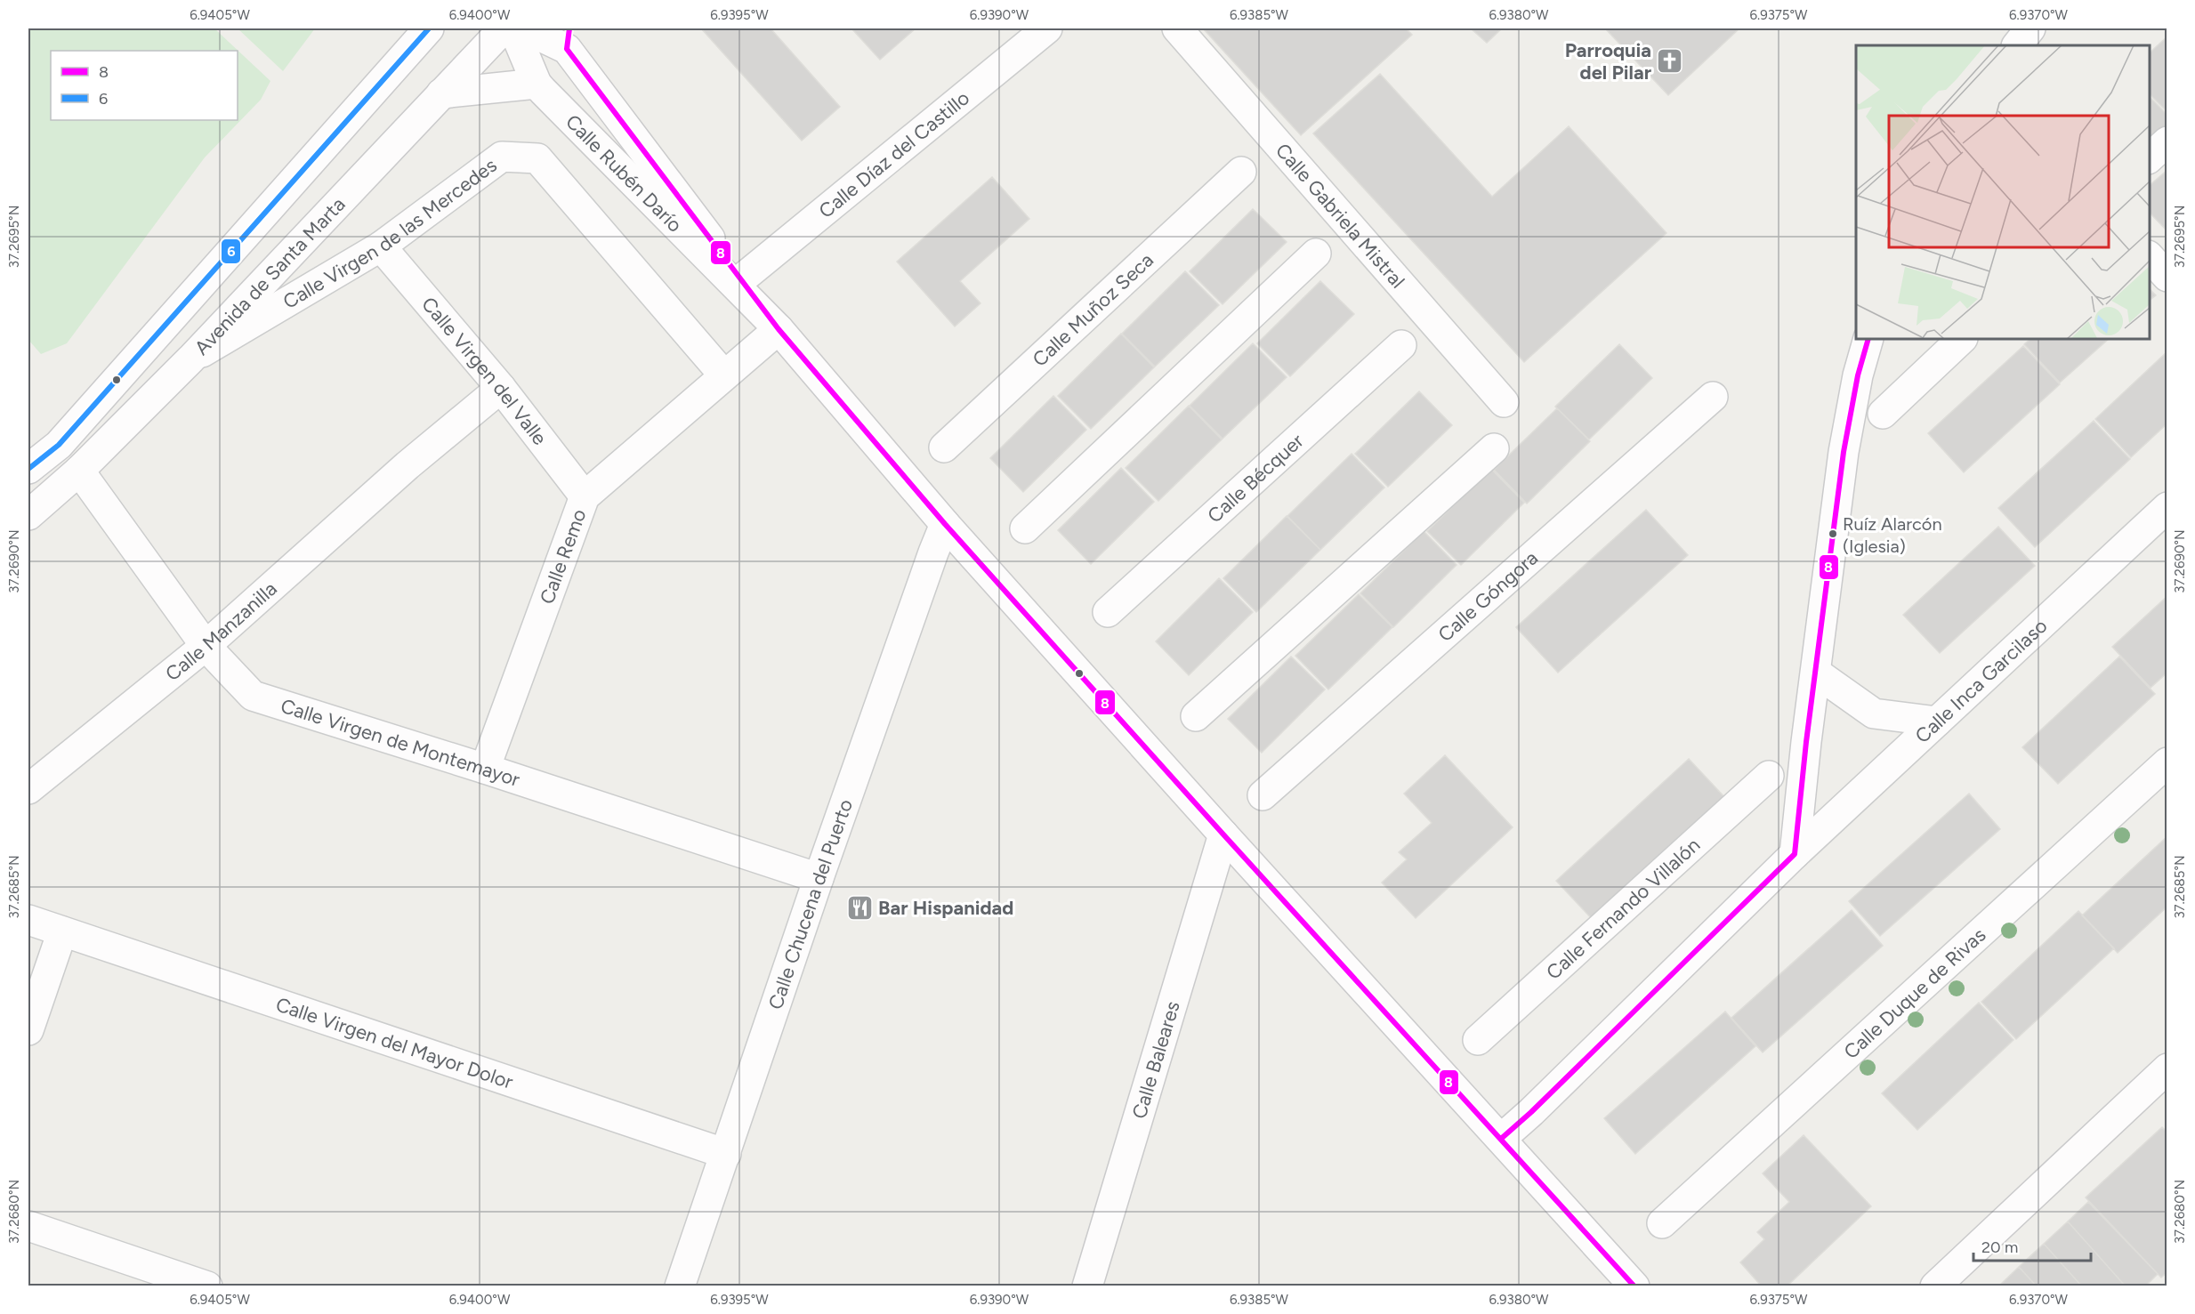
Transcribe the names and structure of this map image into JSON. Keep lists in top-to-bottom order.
{
  "streets": {
    "street": [
      "Calle Díaz del Castillo",
      "Calle Rubén Darío",
      "Calle Gabriela Mistral",
      "Calle Virgen de las Mercedes",
      "Avenida de Santa Marta",
      "Calle Muñoz Seca",
      "Calle Virgen del Valle",
      "Calle Bécquer",
      "Calle Remo",
      "Calle Góngora",
      "Calle Manzanilla",
      "Calle Inca Garcilaso",
      "Calle Virgen de Montemayor",
      "Calle Chucena del Puerto",
      "Calle Fernando Villalón",
      "Calle Duque de Rivas",
      "Calle Virgen del Mayor Dolor",
      "Calle Baleares"
    ]
  },
  "crossings": [
    ["Calle Díaz del Castillo", "Calle Rubén Darío"],
    ["Calle Rubén Darío", "Calle Remo"],
    ["Calle Rubén Darío", "Calle Inca Garcilaso"],
    ["Calle Rubén Darío", "Calle Chucena del Puerto"],
    ["Calle Rubén Darío", "Calle Baleares"],
    ["Calle Virgen de las Mercedes", "Avenida de Santa Marta"],
    ["Calle Virgen de las Mercedes", "Calle Virgen del Valle"],
    ["Calle Virgen de las Mercedes", "Calle Remo"],
    ["Avenida de Santa Marta", "Calle Virgen de Montemayor"],
    ["Calle Virgen del Valle", "Calle Remo"],
    ["Calle Virgen del Valle", "Calle Manzanilla"],
    ["Calle Remo", "Calle Virgen de Montemayor"],
    ["Calle Manzanilla", "Calle Virgen de Montemayor"],
    ["Calle Virgen de Montemayor", "Calle Chucena del Puerto"],
    ["Calle Chucena del Puerto", "Calle Virgen del Mayor Dolor"]
  ],
  "places": {
    "church": ["Parroquia del Pilar"],
    "other": ["Ruíz Alarcón (Iglesia)"],
    "restaurant": ["Bar Hispanidad"]
  },
  "lines": ["transit line 8", "transit line 6"],
  "legend": ["8", "6"],
  "scale_bar": "20 m",
  "coordinates": [
    "6.9405°W",
    "6.9400°W",
    "6.9395°W",
    "6.9390°W",
    "6.9385°W",
    "6.9380°W",
    "6.9375°W",
    "6.9370°W",
    "37.2695°N",
    "37.2690°N",
    "37.2685°N",
    "37.2680°N"
  ]
}
